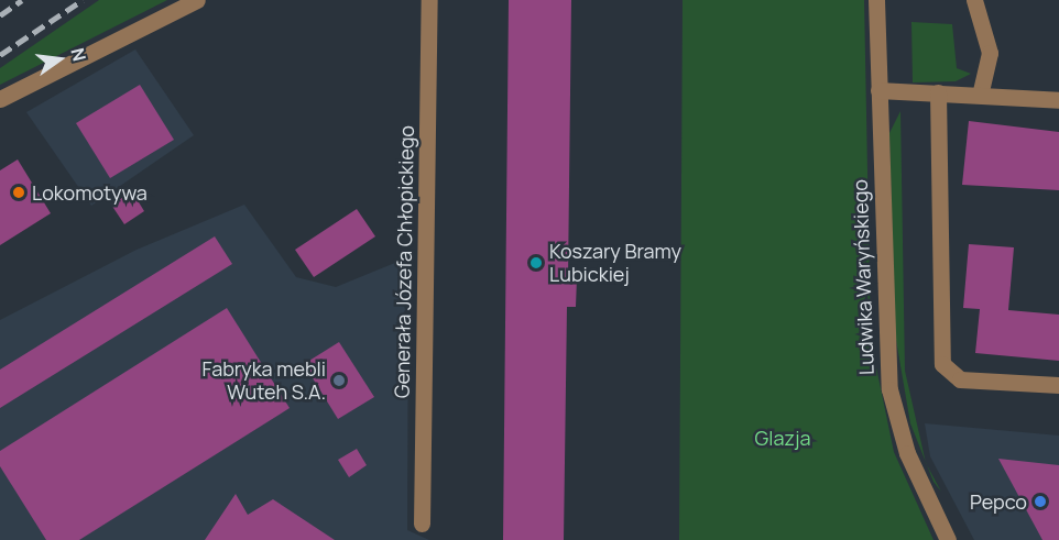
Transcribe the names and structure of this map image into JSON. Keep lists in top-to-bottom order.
{
  "streets": {
    "street": ["Generała Józefa Chłopickiego", "Ludwika Waryńskiego"]
  },
  "parks": ["Glazja"],
  "places": [
    "Lokomotywa",
    "Koszary Bramy Lubickiej",
    "Fabryka mebli Wuteh S.A.",
    "Pepco"
  ],
  "north": "right"
}
